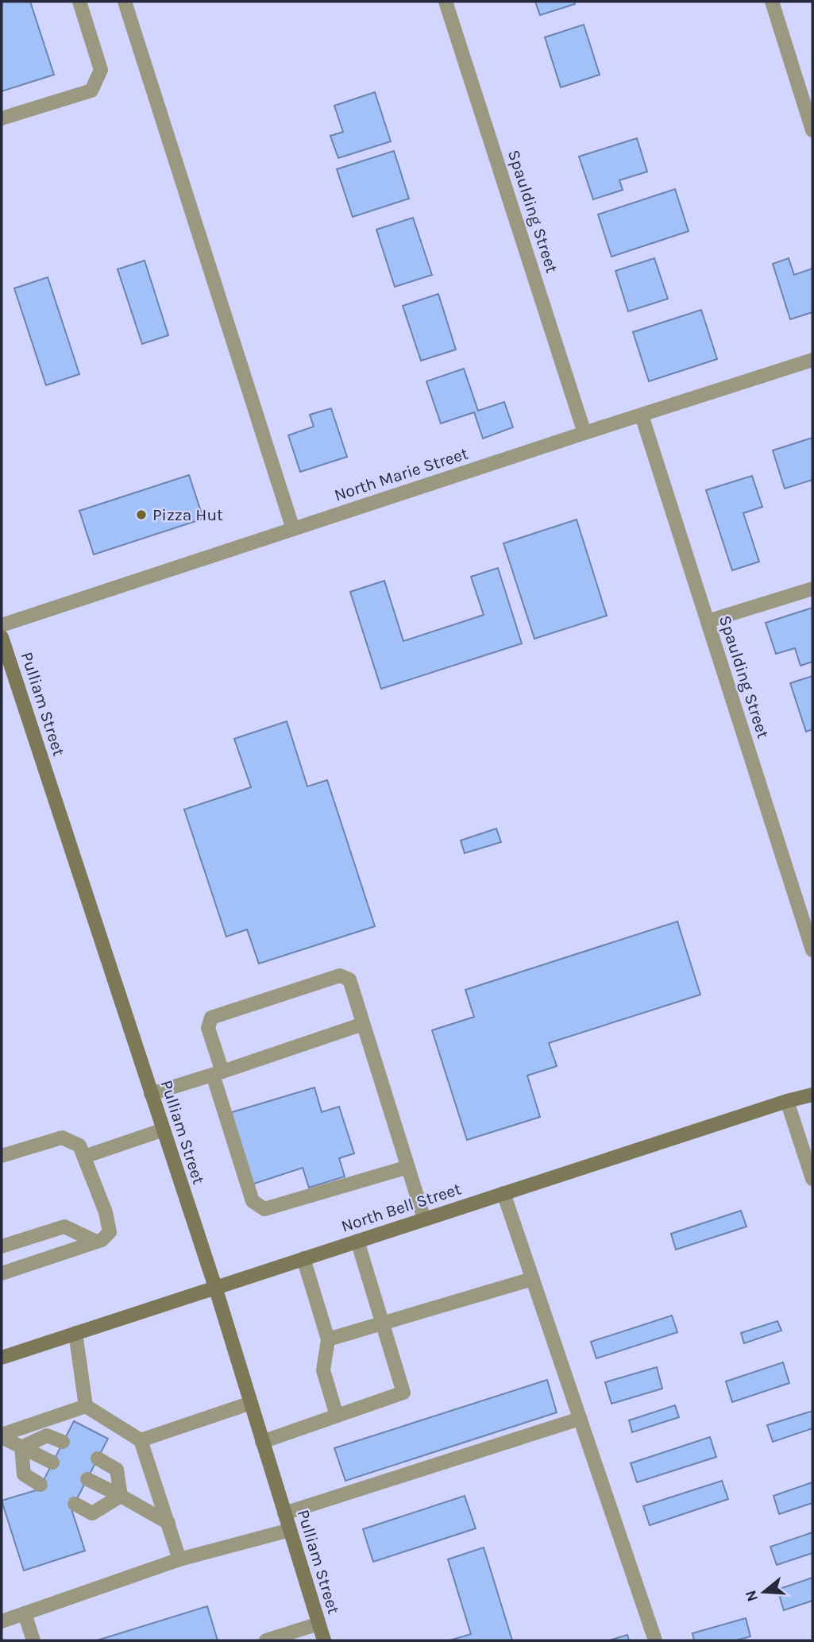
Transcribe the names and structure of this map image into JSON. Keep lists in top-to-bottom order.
{
  "streets": {
    "main road": ["Pulliam Street", "North Bell Street"],
    "street": ["Spaulding Street", "North Marie Street"]
  },
  "crossings": [
    ["Spaulding Street", "North Marie Street"],
    ["Pulliam Street", "North Bell Street"]
  ],
  "places": ["Pizza Hut"],
  "north": "left"
}
